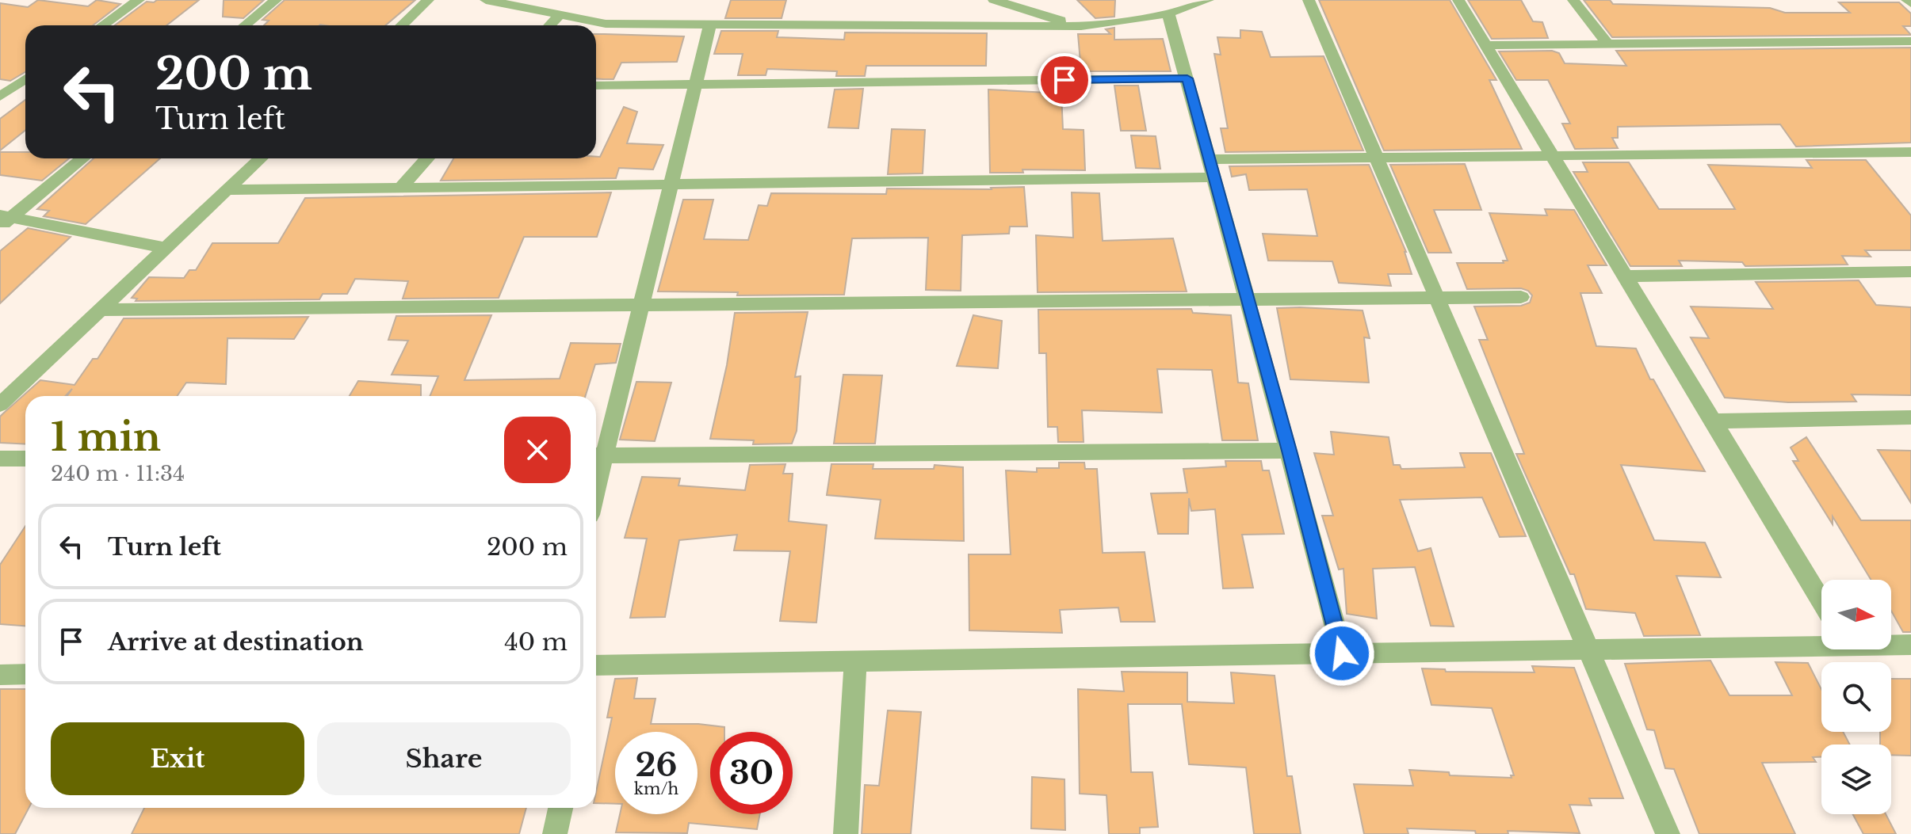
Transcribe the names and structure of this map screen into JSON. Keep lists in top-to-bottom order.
{
  "north": "right",
  "page": {
    "turn": ["200 m", "Turn left"],
    "heading": ["1 min", "240 m · 11:34"],
    "list": [
      {
        "name": "Turn left",
        "value": "200 m"
      },
      {
        "name": "Arrive at destination",
        "value": "40 m"
      }
    ],
    "buttons": ["Exit", "Share"],
    "speed": "26 km/h",
    "limit": "30"
  }
}
